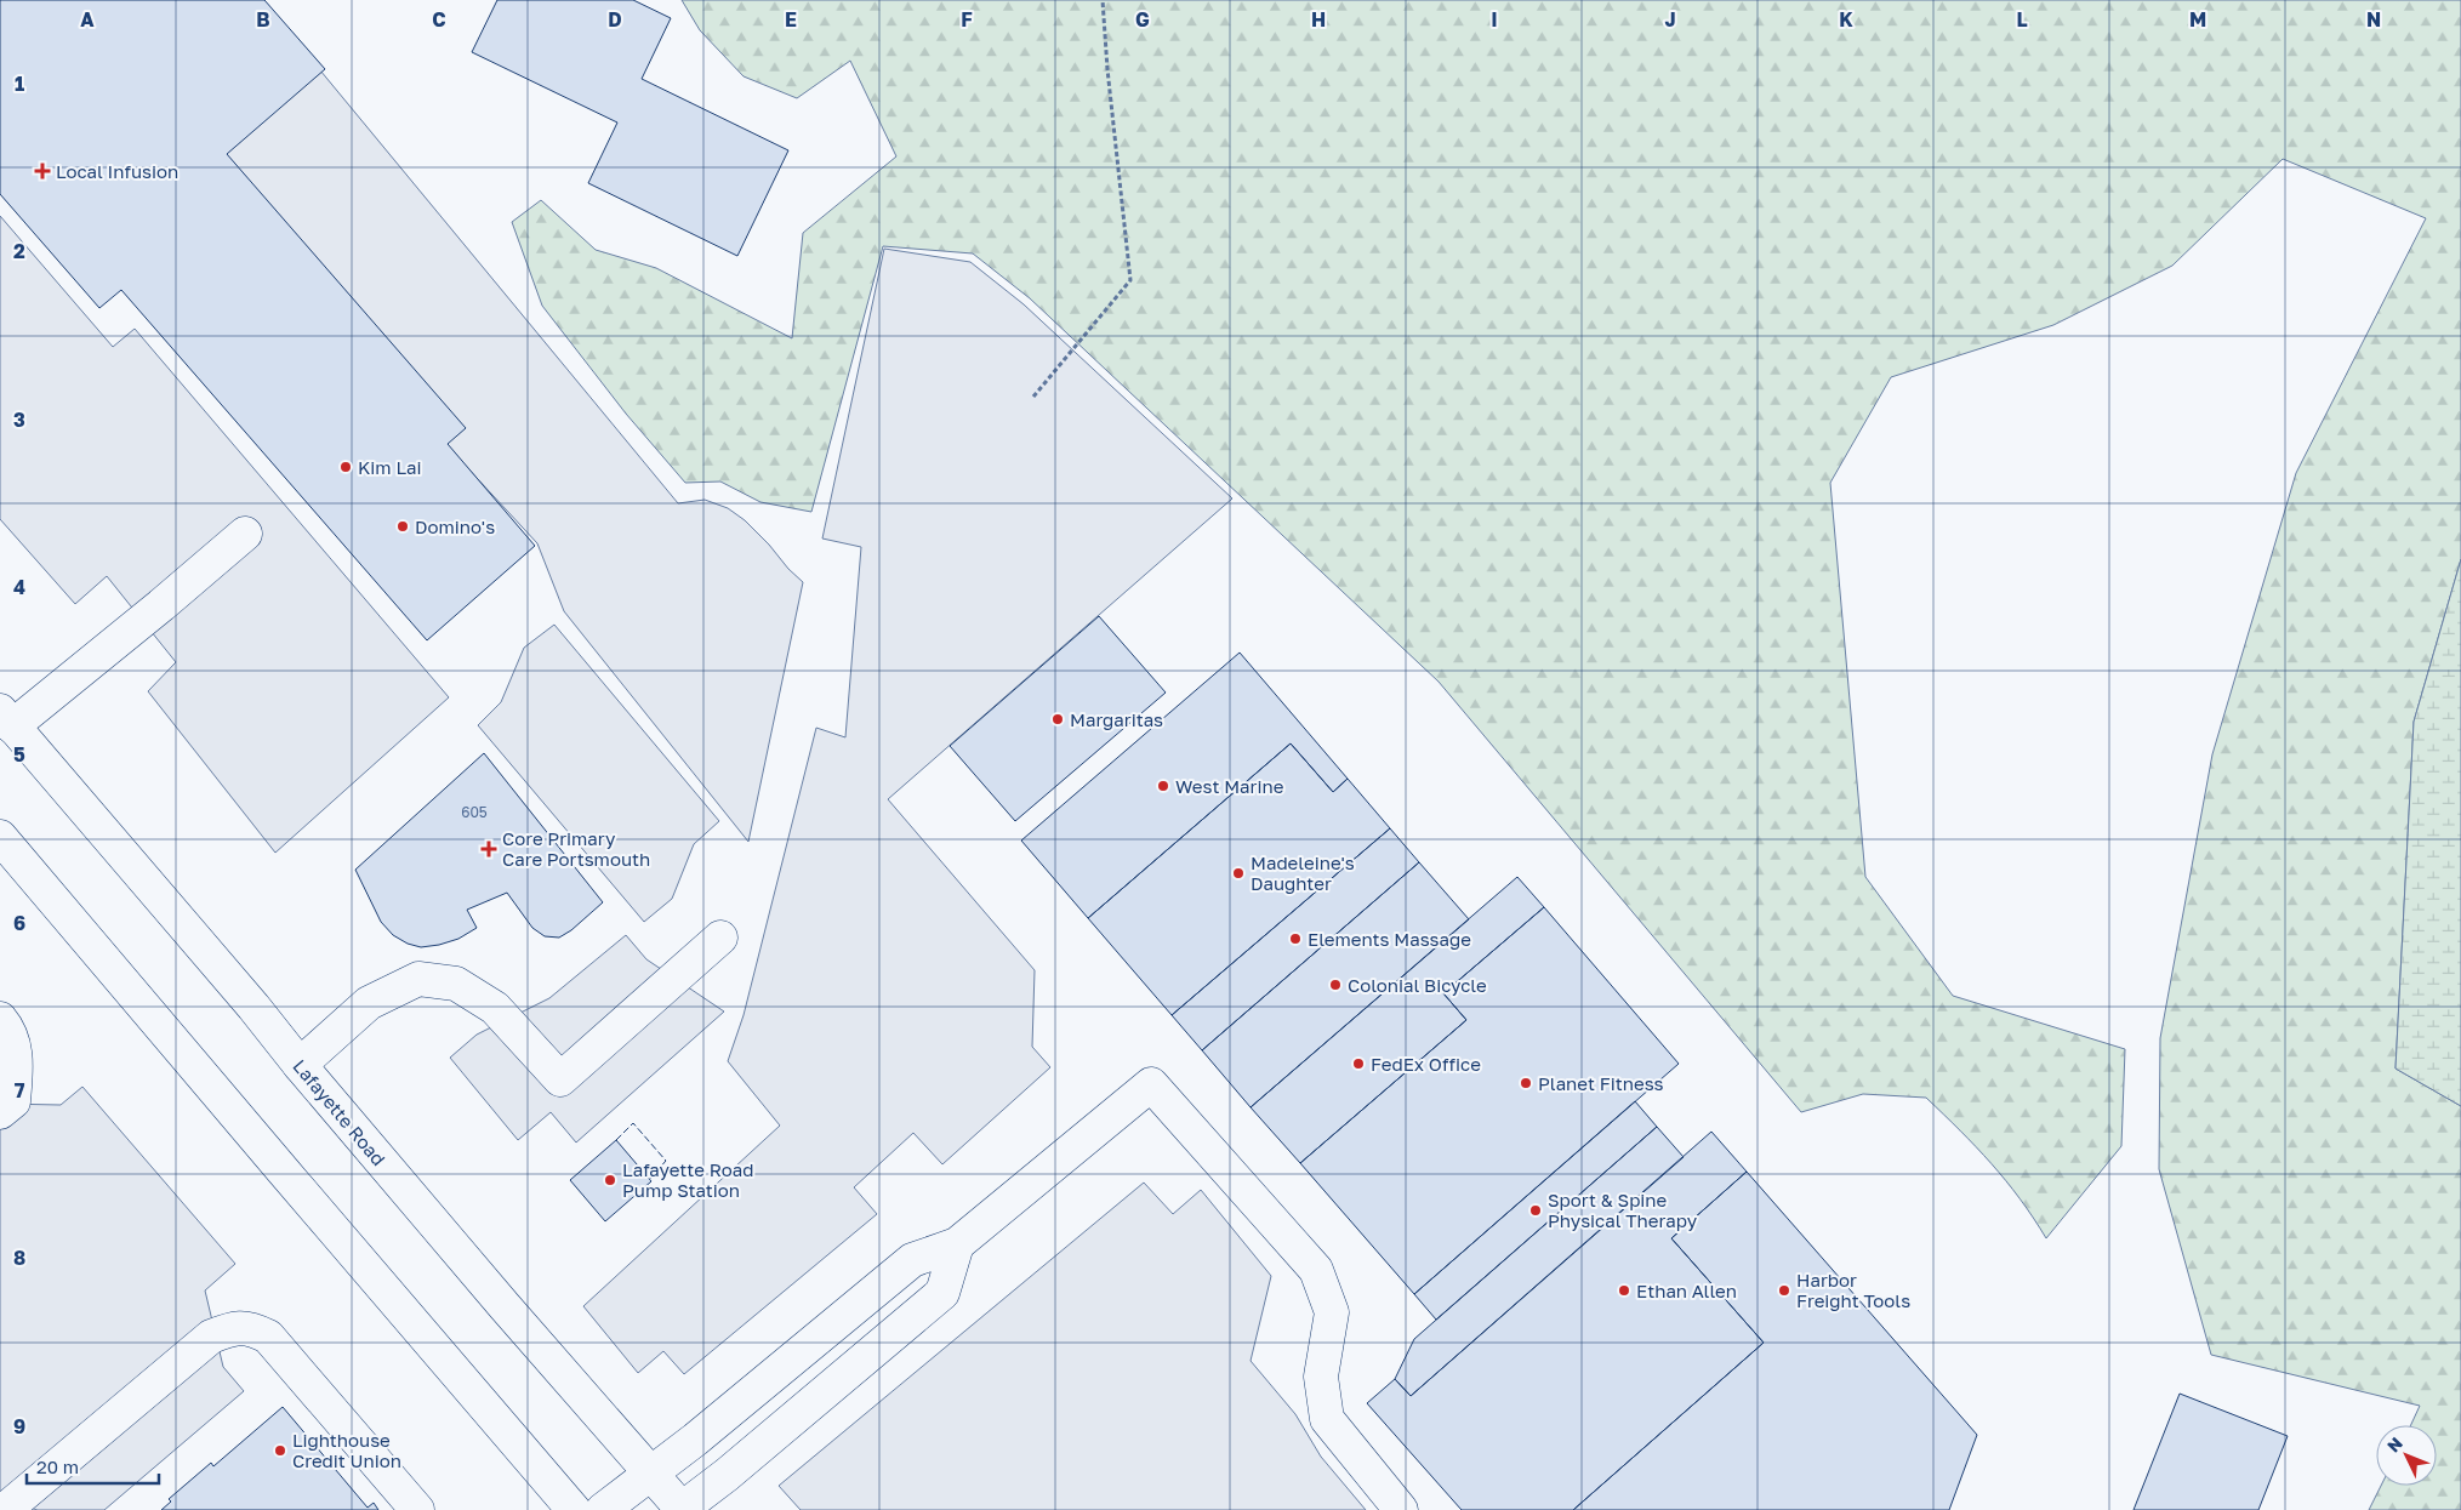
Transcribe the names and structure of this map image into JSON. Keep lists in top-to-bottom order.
{
  "streets": {
    "main road": ["Lafayette Road"]
  },
  "places": {
    "health": ["Local Infusion", "Core Primary Care Portsmouth"],
    "other": [
      "Kim Lai",
      "Domino's",
      "Margaritas",
      "West Marine",
      "Madeleine's Daughter",
      "Elements Massage",
      "Colonial Bicycle",
      "FedEx Office",
      "Planet Fitness",
      "Lafayette Road Pump Station",
      "Sport & Spine Physical Therapy",
      "Ethan Allen",
      "Harbor Freight Tools",
      "Lighthouse Credit Union"
    ]
  },
  "house_numbers": ["605"],
  "scale_bar": "20 m",
  "north": "top left",
  "grid": {
    "columns": [
      "A",
      "B",
      "C",
      "D",
      "E",
      "F",
      "G",
      "H",
      "I",
      "J",
      "K",
      "L",
      "M",
      "N"
    ],
    "rows": [
      "1",
      "2",
      "3",
      "4",
      "5",
      "6",
      "7",
      "8",
      "9"
    ]
  }
}
